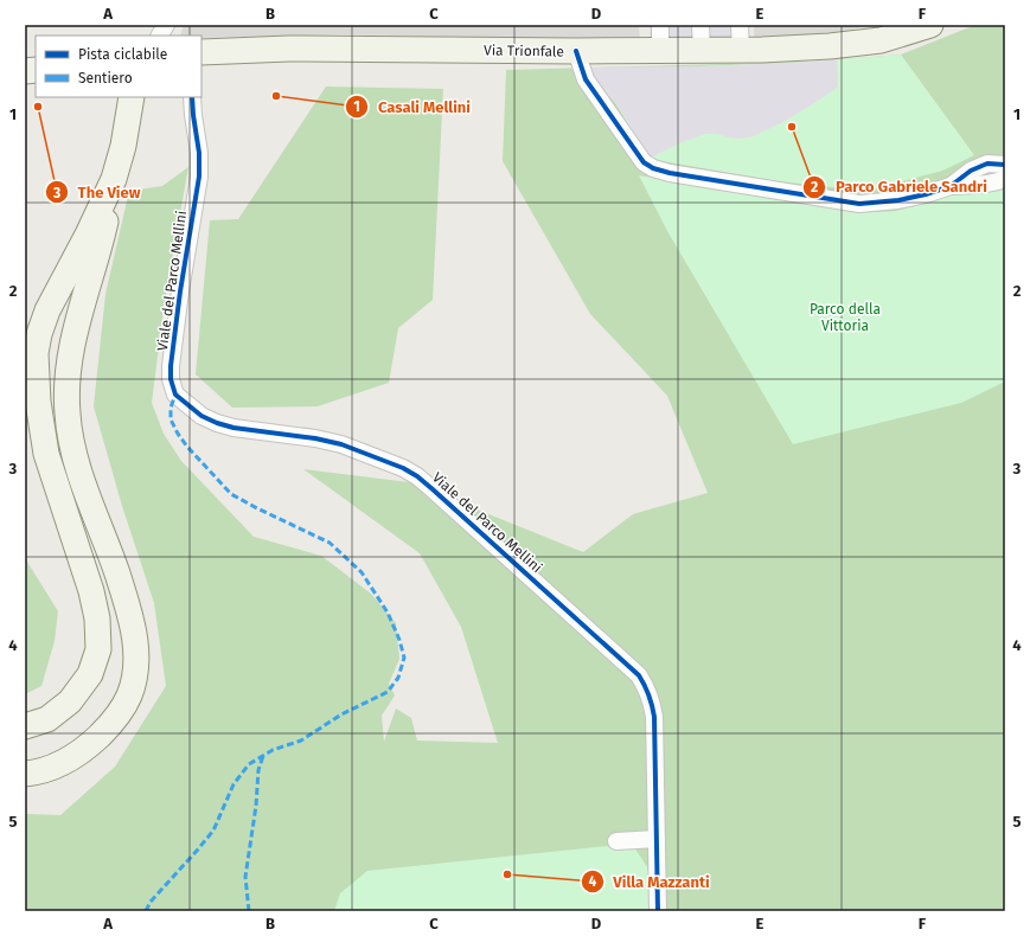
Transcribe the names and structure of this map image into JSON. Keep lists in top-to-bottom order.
{
  "streets": {
    "main road": ["Via Trionfale"],
    "street": ["Viale del Parco Mellini"]
  },
  "parks": ["Parco della Vittoria"],
  "places": [
    "Casali Mellini",
    "The View",
    "Parco Gabriele Sandri",
    "Villa Mazzanti"
  ],
  "legend": ["Pista ciclabile", "Sentiero"],
  "grid": {
    "columns": [
      "A",
      "B",
      "C",
      "D",
      "E",
      "F"
    ],
    "rows": [
      "1",
      "2",
      "3",
      "4",
      "5"
    ]
  }
}
